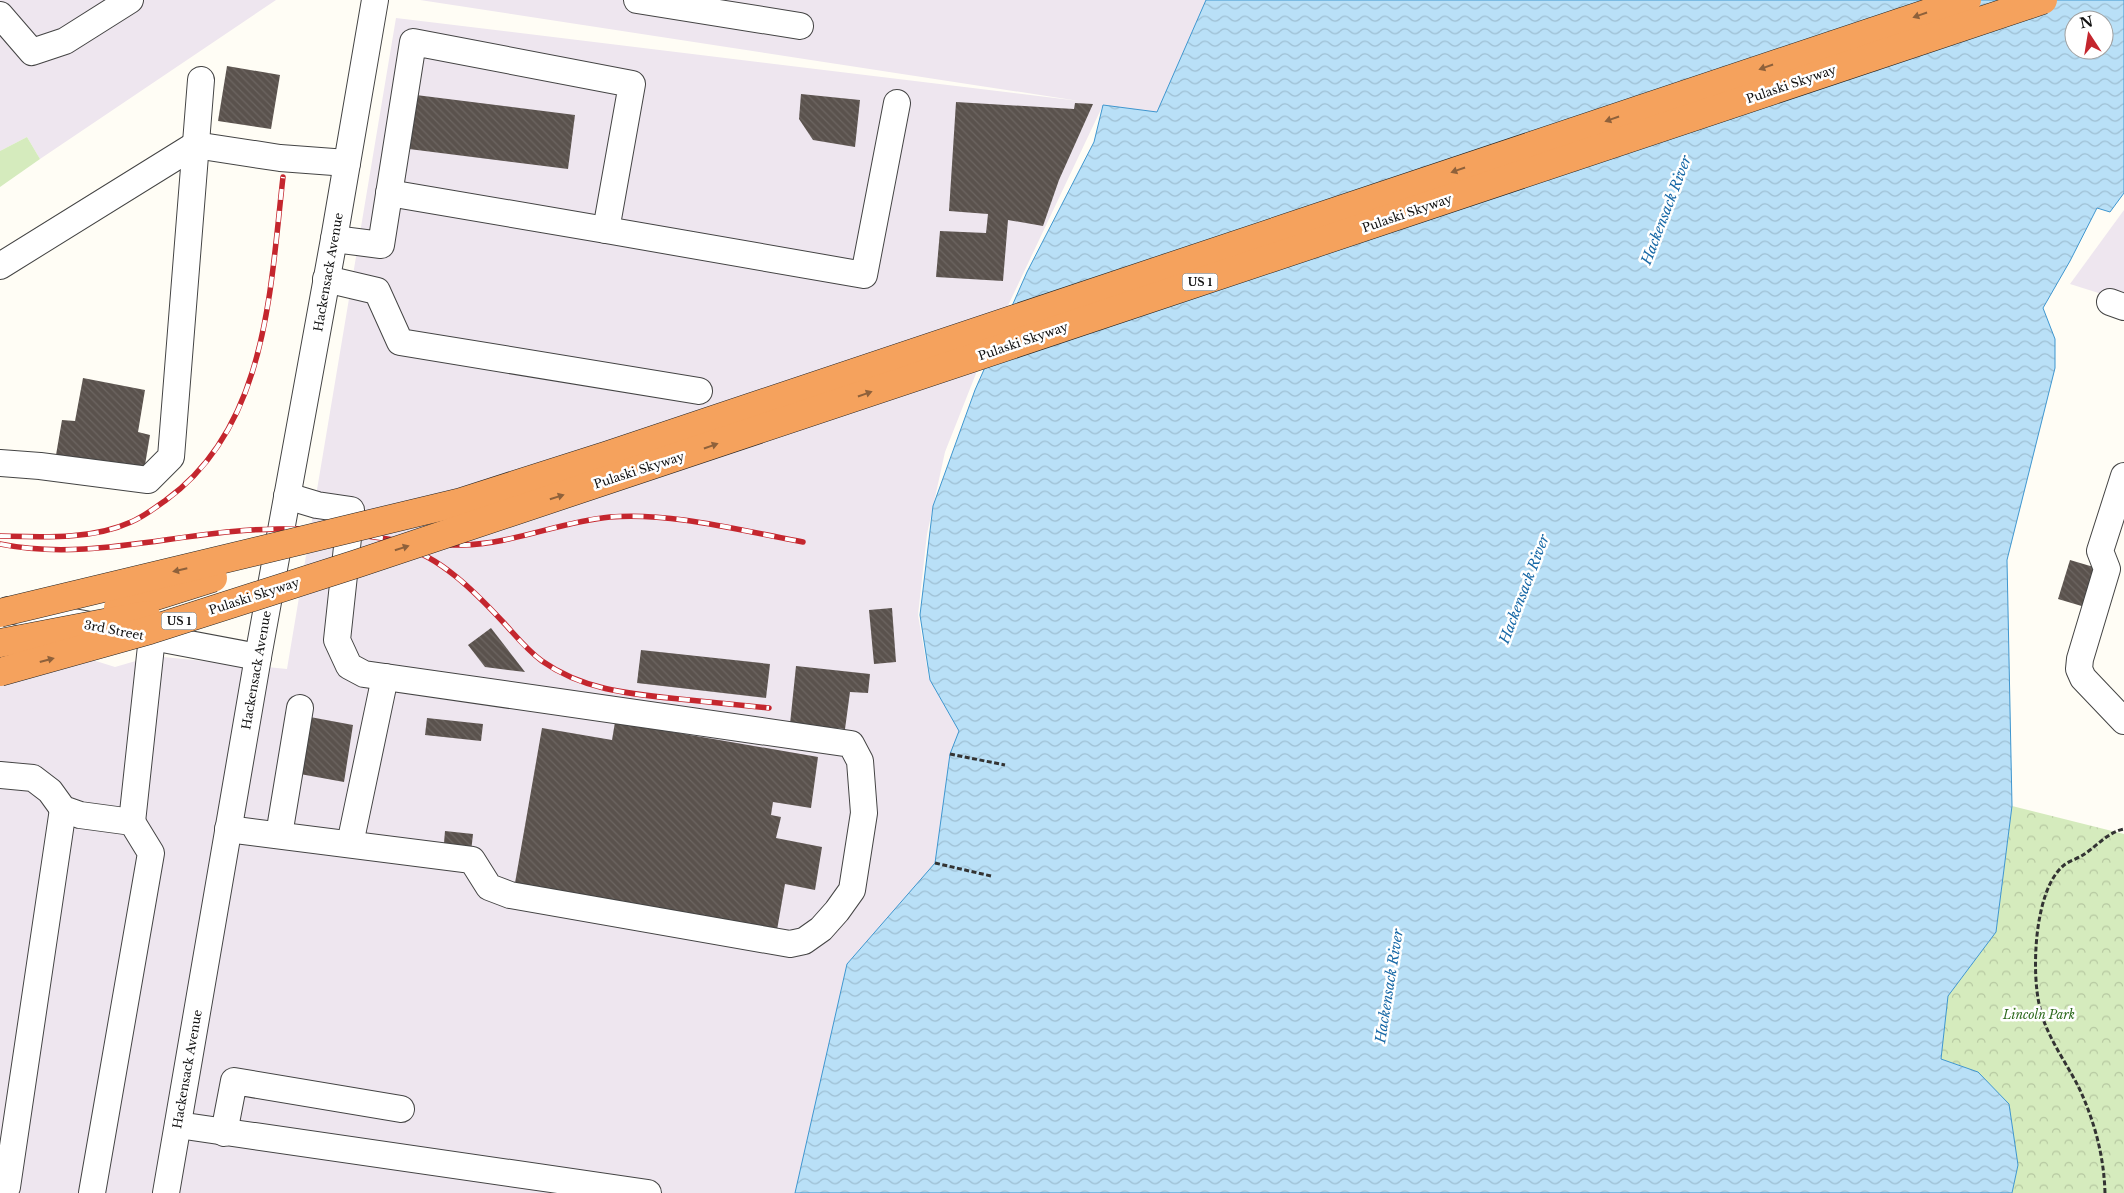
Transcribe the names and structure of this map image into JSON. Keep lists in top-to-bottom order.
{
  "streets": {
    "highway": ["Pulaski Skyway", "US 1"],
    "street": ["Hackensack Avenue", "3rd Street"]
  },
  "crossings": [
    ["Hackensack Avenue", "3rd Street"]
  ],
  "water": ["Hackensack River"],
  "parks": ["Lincoln Park"],
  "north": "top"
}
